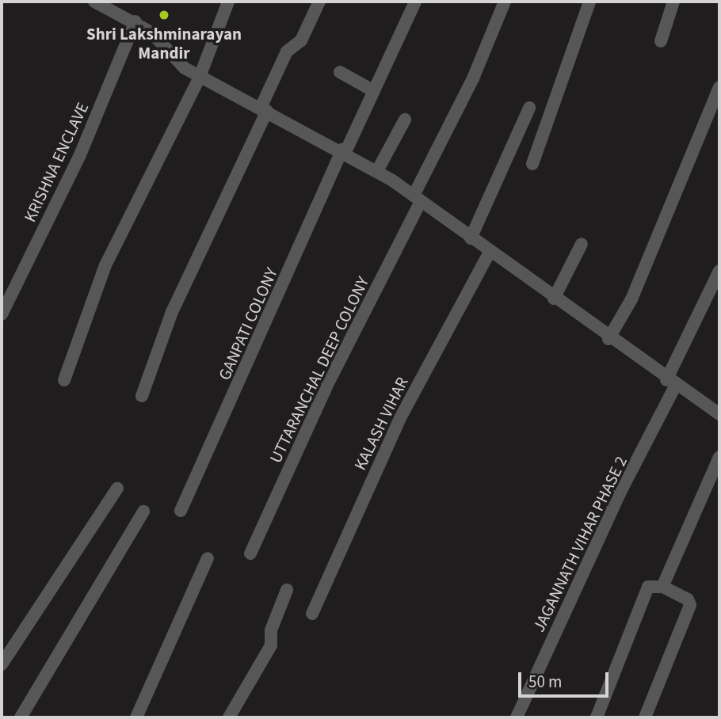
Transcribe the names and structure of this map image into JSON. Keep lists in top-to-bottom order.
{
  "streets": {
    "street": [
      "KRISHNA ENCLAVE",
      "GANPATI COLONY",
      "UTTARANCHAL DEEP COLONY",
      "KALASH VIHAR",
      "JAGANNATH VIHAR PHASE 2"
    ]
  },
  "places": ["Shri Lakshminarayan Mandir"],
  "scale_bar": "50 m"
}
